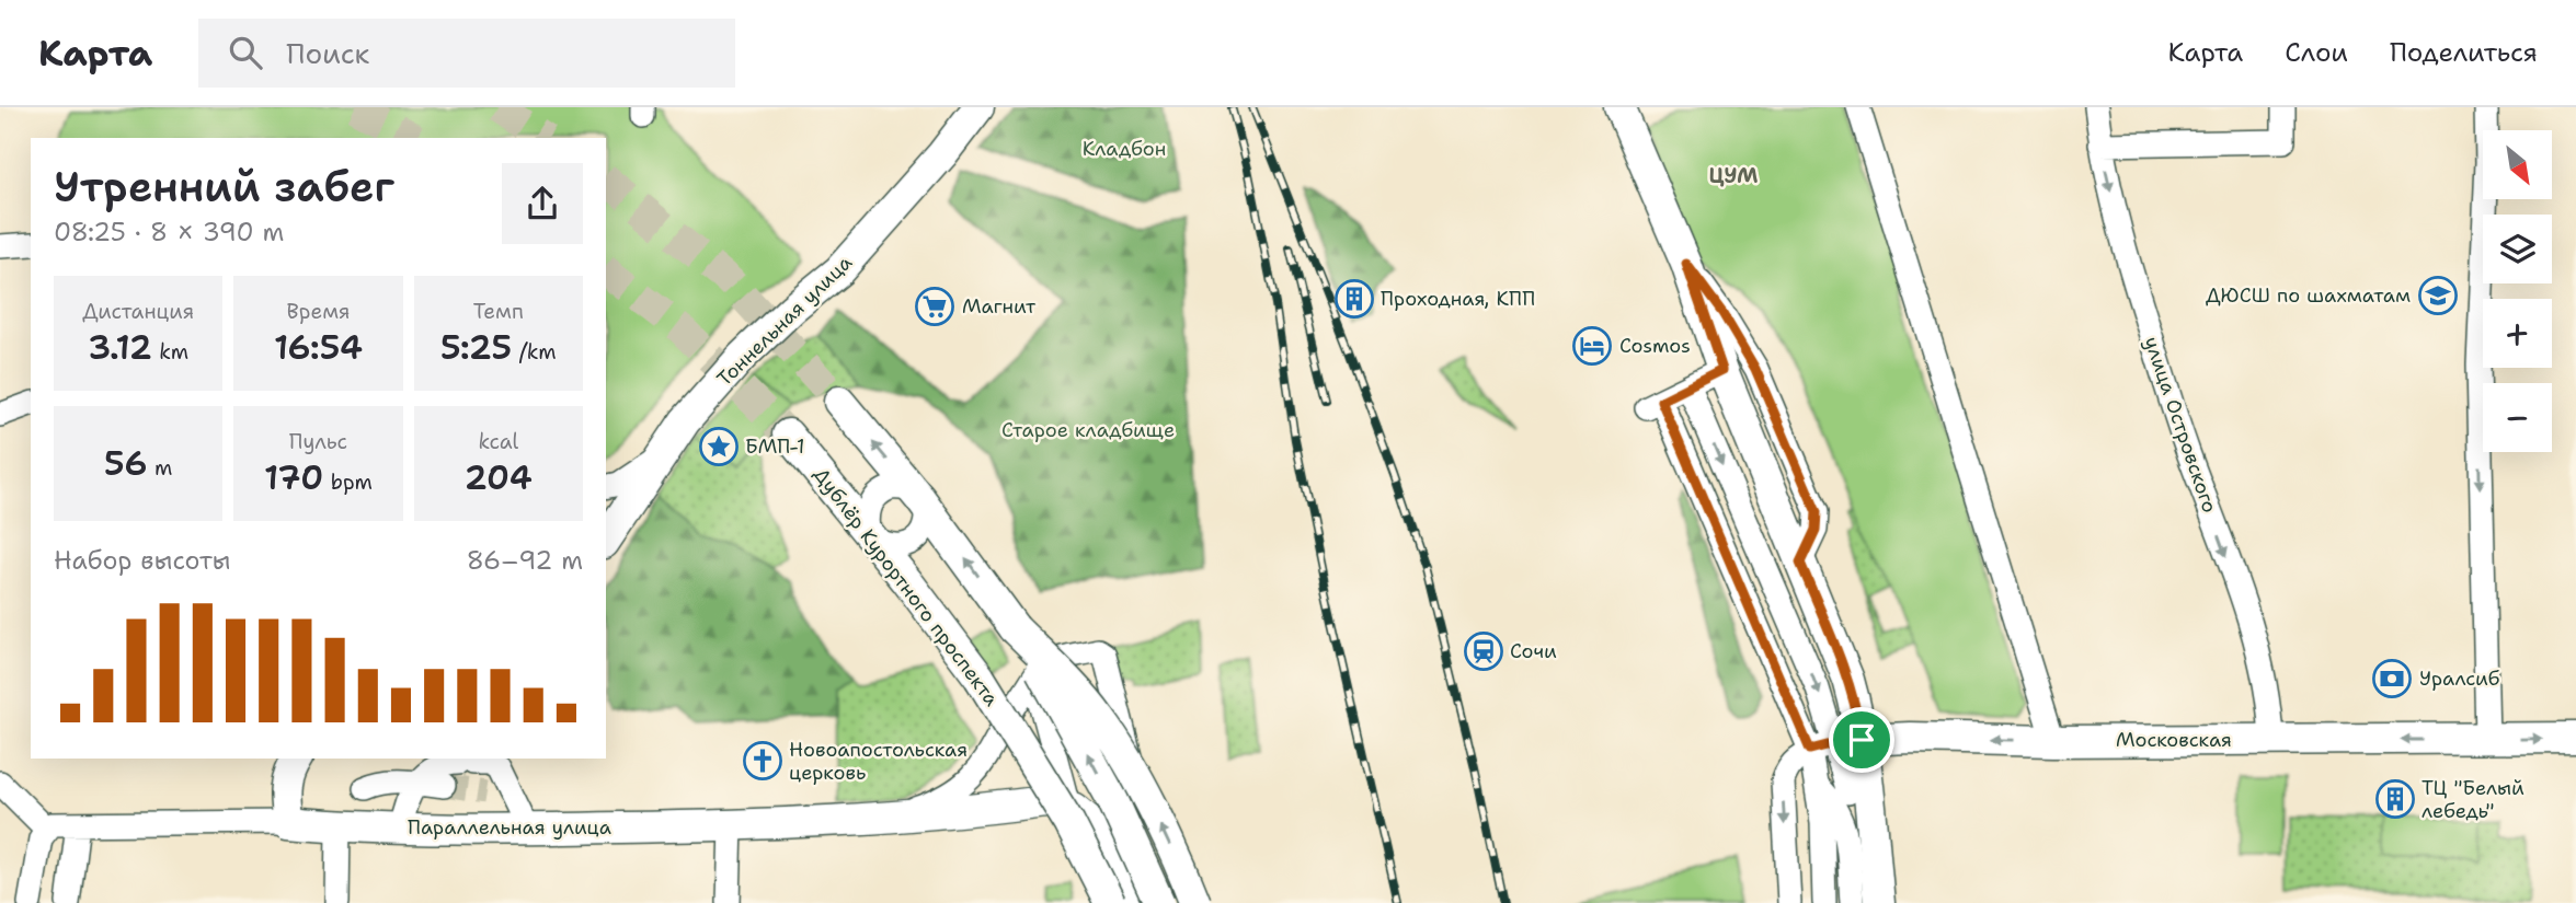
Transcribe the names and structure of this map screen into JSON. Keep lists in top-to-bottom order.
{
  "streets": {
    "main road": [
      "Тоннельная улица",
      "Дублёр Курортного проспекта",
      "Московская",
      "Параллельная улица"
    ],
    "street": ["улица Островского"]
  },
  "crossings": [
    ["улица Островского", "Московская"]
  ],
  "one_way": ["улица Островского"],
  "districts": ["ЦУМ"],
  "parks": ["Кладбон", "Старое кладбище"],
  "places": {
    "school or university": ["ДЮСШ по шахматам"],
    "building": ["Проходная, КПП", "ТЦ \"Белый лебедь\""],
    "supermarket": ["Магнит"],
    "hotel": ["Cosmos"],
    "place": ["БМП-1"],
    "station": ["Сочи"],
    "bank": ["Уралсиб"],
    "church": ["Новоапостольская церковь"]
  },
  "north": "bottom right",
  "page": {
    "header": "Карта",
    "search": "Поиск",
    "nav": ["Карта", "Слои", "Поделиться"],
    "map_buttons": ["+", "−"],
    "heading": ["Утренний забег", "08:25 · 8 × 390 m"],
    "stats": [
      ["Дистанция", "3.12 km"],
      ["Время", "16:54"],
      ["Темп", "5:25 /km"],
      ["56 m"],
      ["Пульс", "170 bpm"],
      ["kcal", "204"]
    ],
    "chart": ["Набор высоты", "86–92 m"]
  }
}
